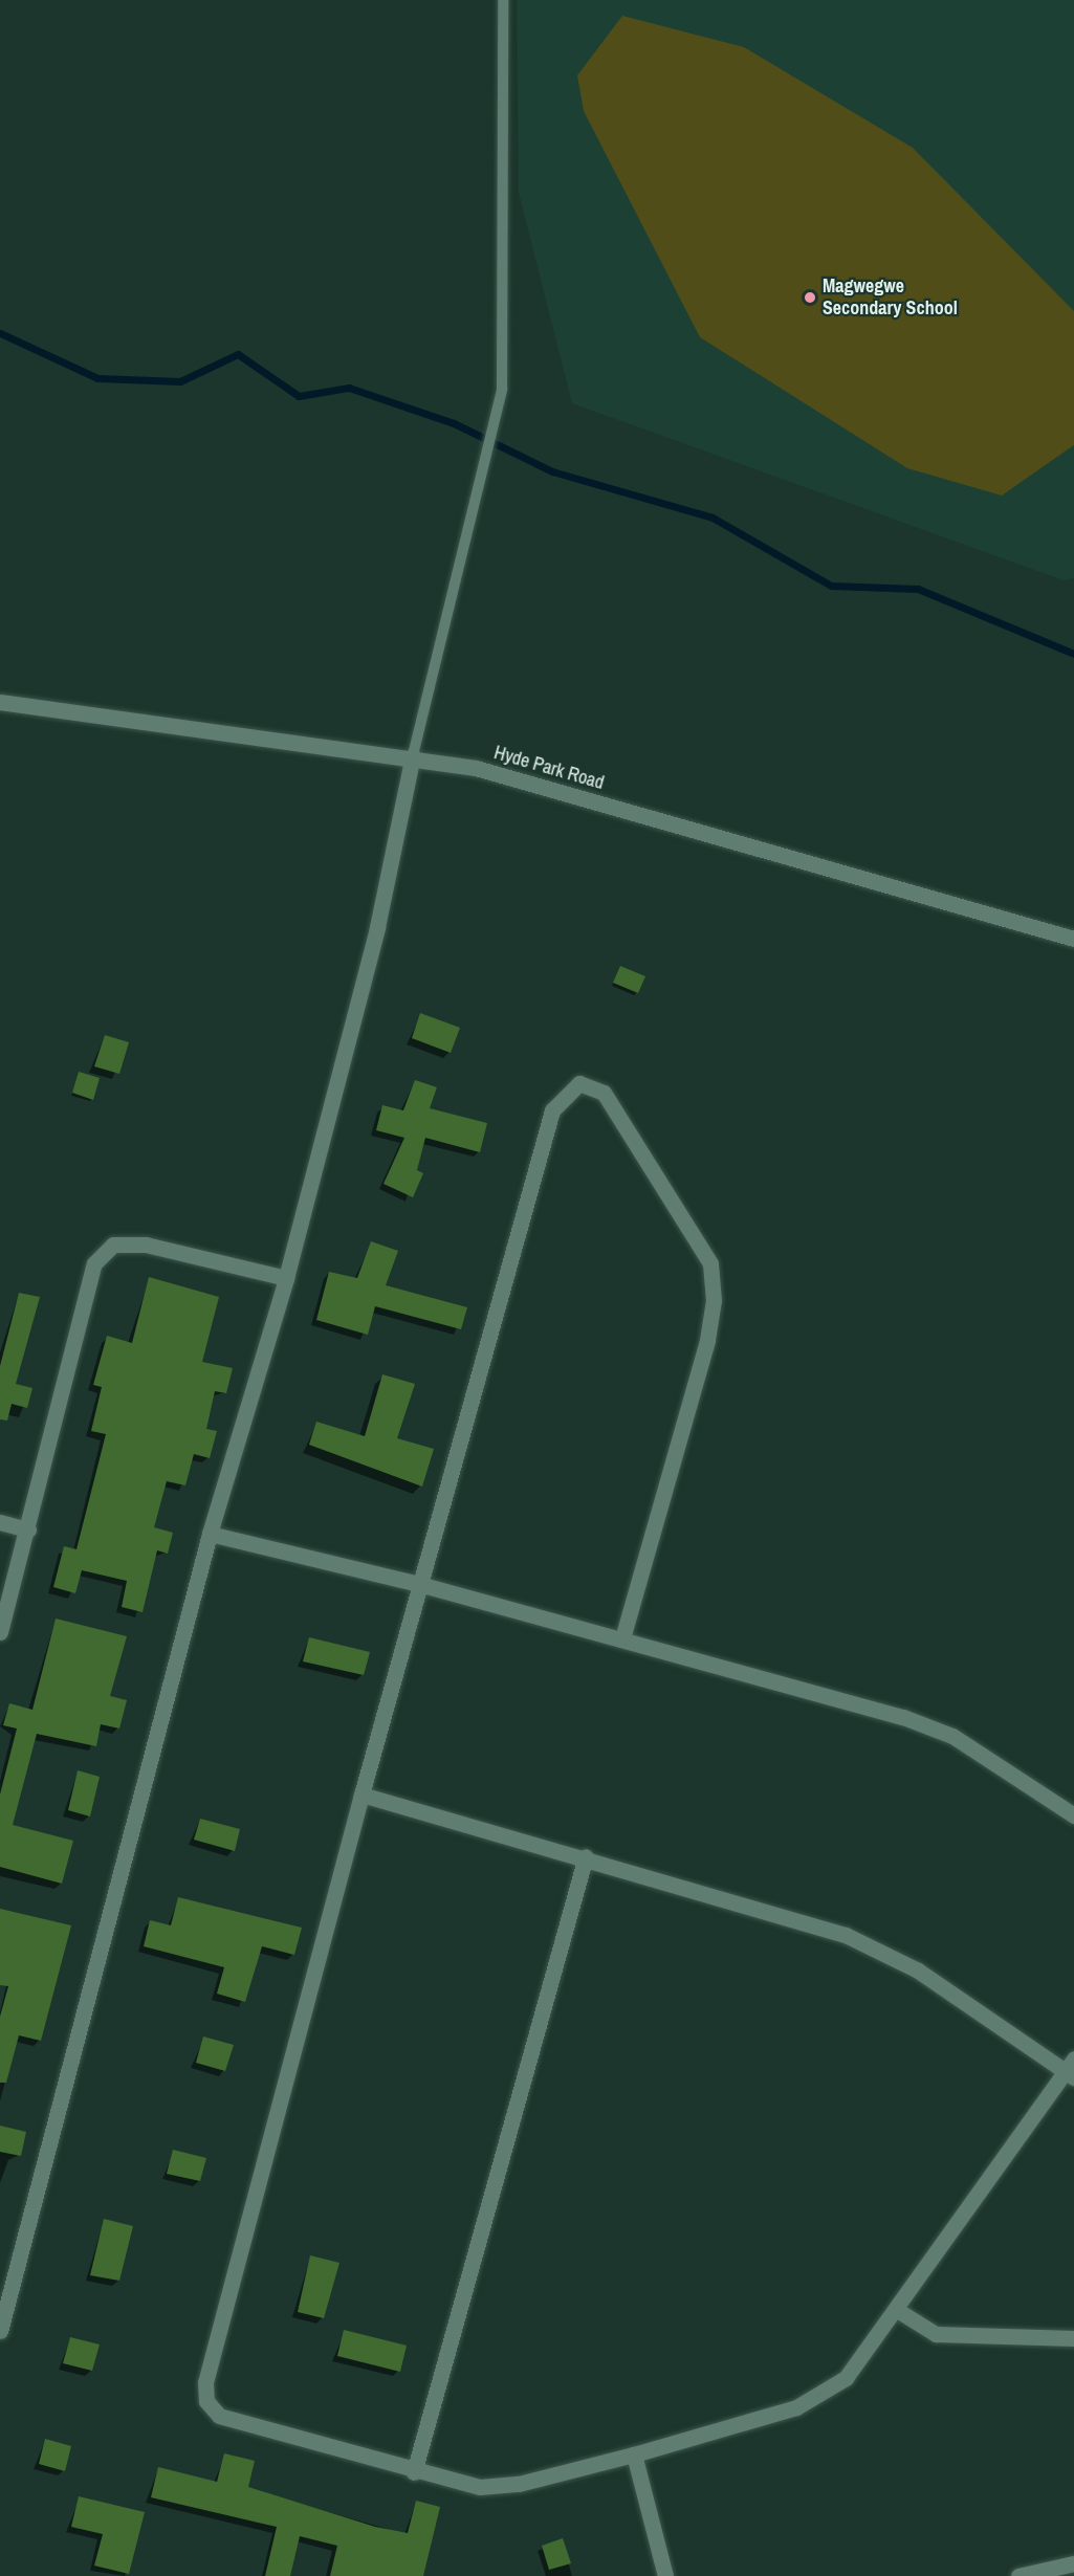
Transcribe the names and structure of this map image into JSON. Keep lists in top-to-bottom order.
{
  "streets": {
    "street": ["Hyde Park Road"]
  },
  "places": ["Magwegwe Secondary School"]
}
